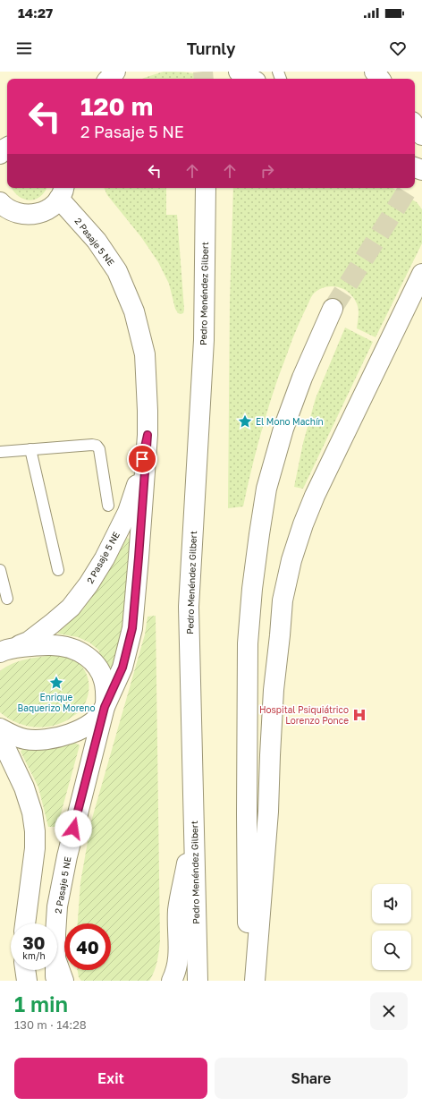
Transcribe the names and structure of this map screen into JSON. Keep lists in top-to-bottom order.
{
  "streets": {
    "main road": ["2 Pasaje 5 NE", "Pedro Menéndez Gilbert"]
  },
  "places": {
    "place": ["El Mono Machín", "Enrique Baquerizo Moreno"],
    "hospital": ["Hospital Psiquiátrico Lorenzo Ponce"]
  },
  "page": {
    "status": "14:27",
    "header": "Turnly",
    "turn": ["120 m", "2 Pasaje 5 NE"],
    "speed": "30 km/h",
    "limit": "40",
    "heading": ["1 min", "130 m · 14:28"],
    "buttons": ["Exit", "Share"]
  }
}
